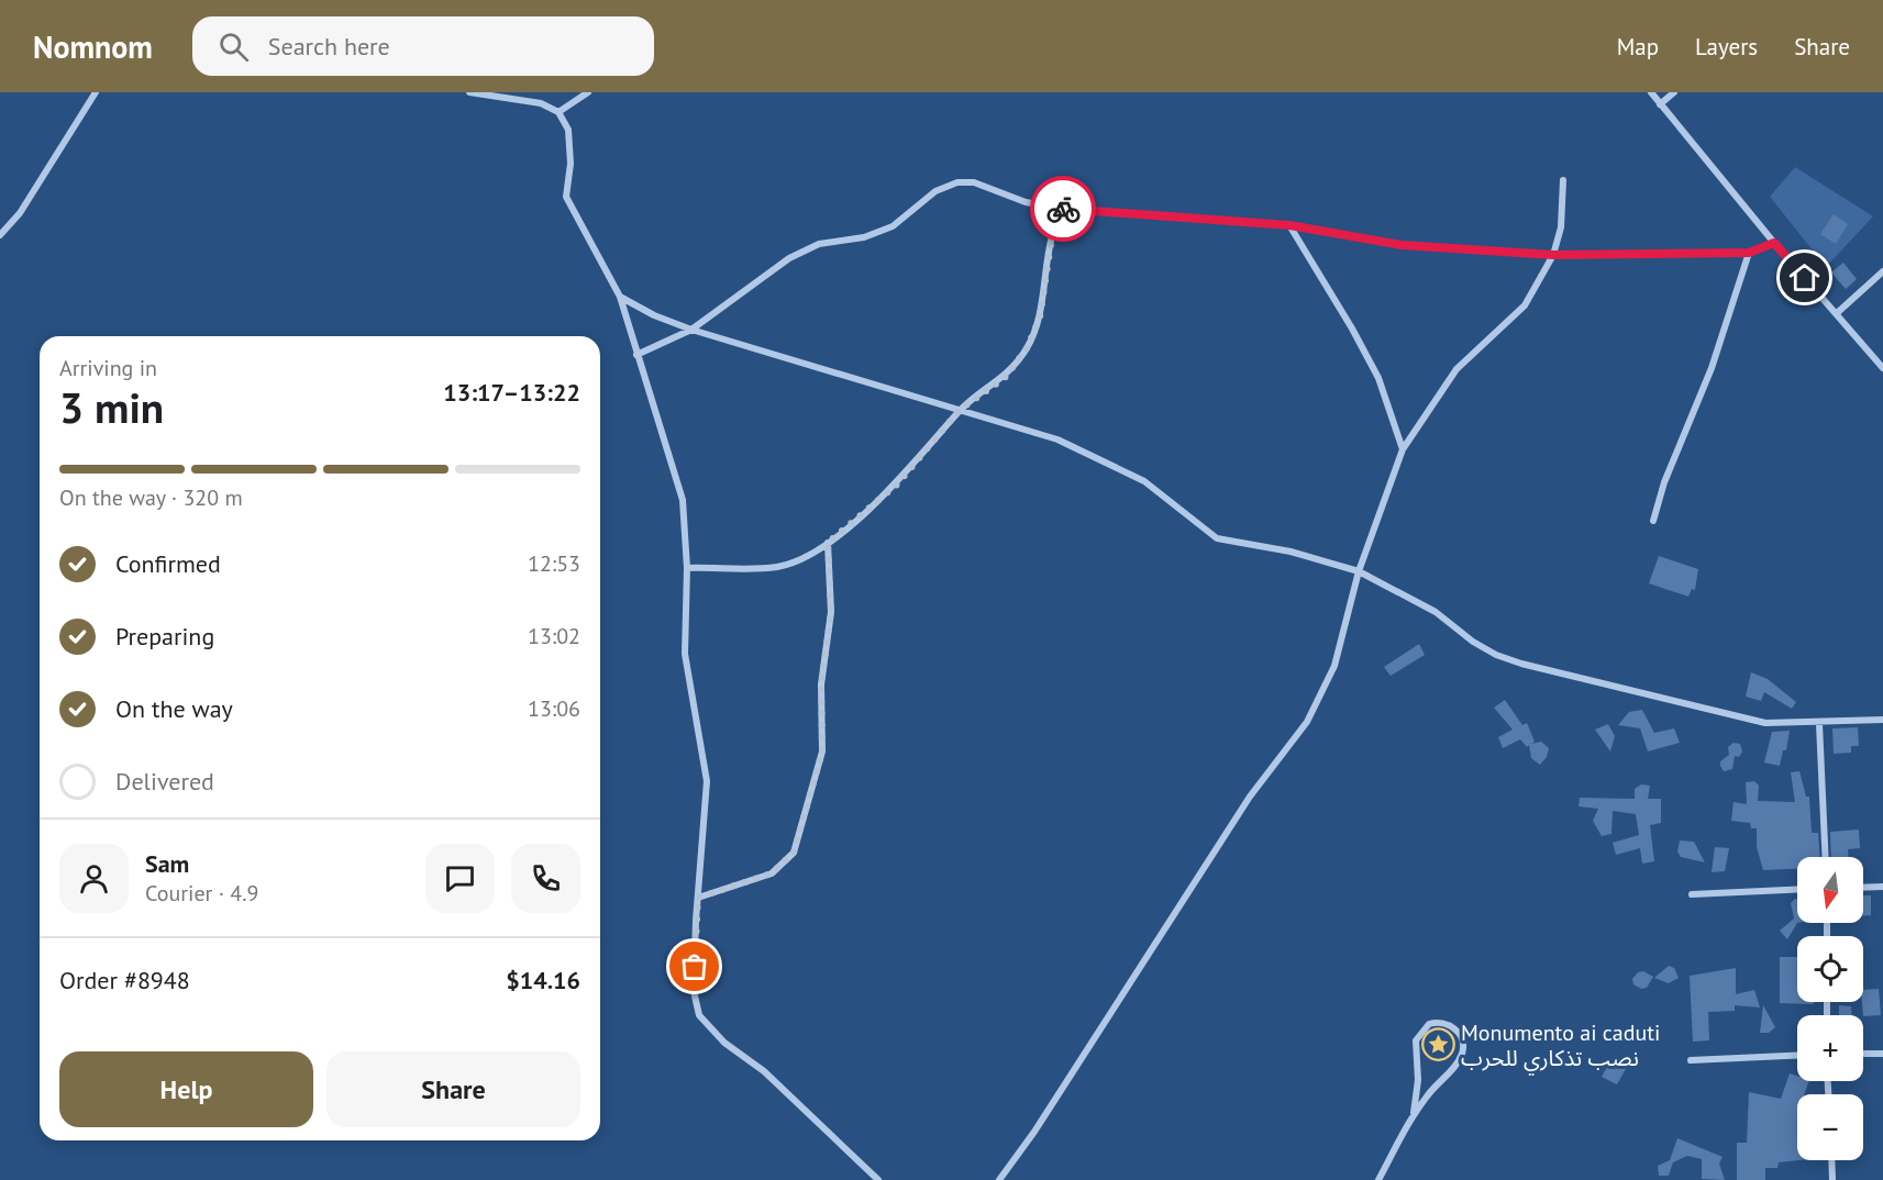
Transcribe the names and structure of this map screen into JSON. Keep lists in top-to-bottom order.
{
  "places": {
    "place": ["Monumento ai caduti نصب تذكاري للحرب"]
  },
  "north": "bottom",
  "page": {
    "header": "Nomnom",
    "search": "Search here",
    "nav": ["Map", "Layers", "Share"],
    "heading": ["3 min", "Arriving in", "13:17–13:22"],
    "panel": [
      "Sam",
      "Courier · 4.9",
      "Order #8948",
      "$14.16"
    ],
    "bar": "On the way · 320 m",
    "list": [
      ["Confirmed", "12:53"],
      ["Preparing", "13:02"],
      ["On the way", "13:06"],
      "Delivered"
    ],
    "map_buttons": ["+", "−"],
    "buttons": ["Help", "Share"]
  }
}
